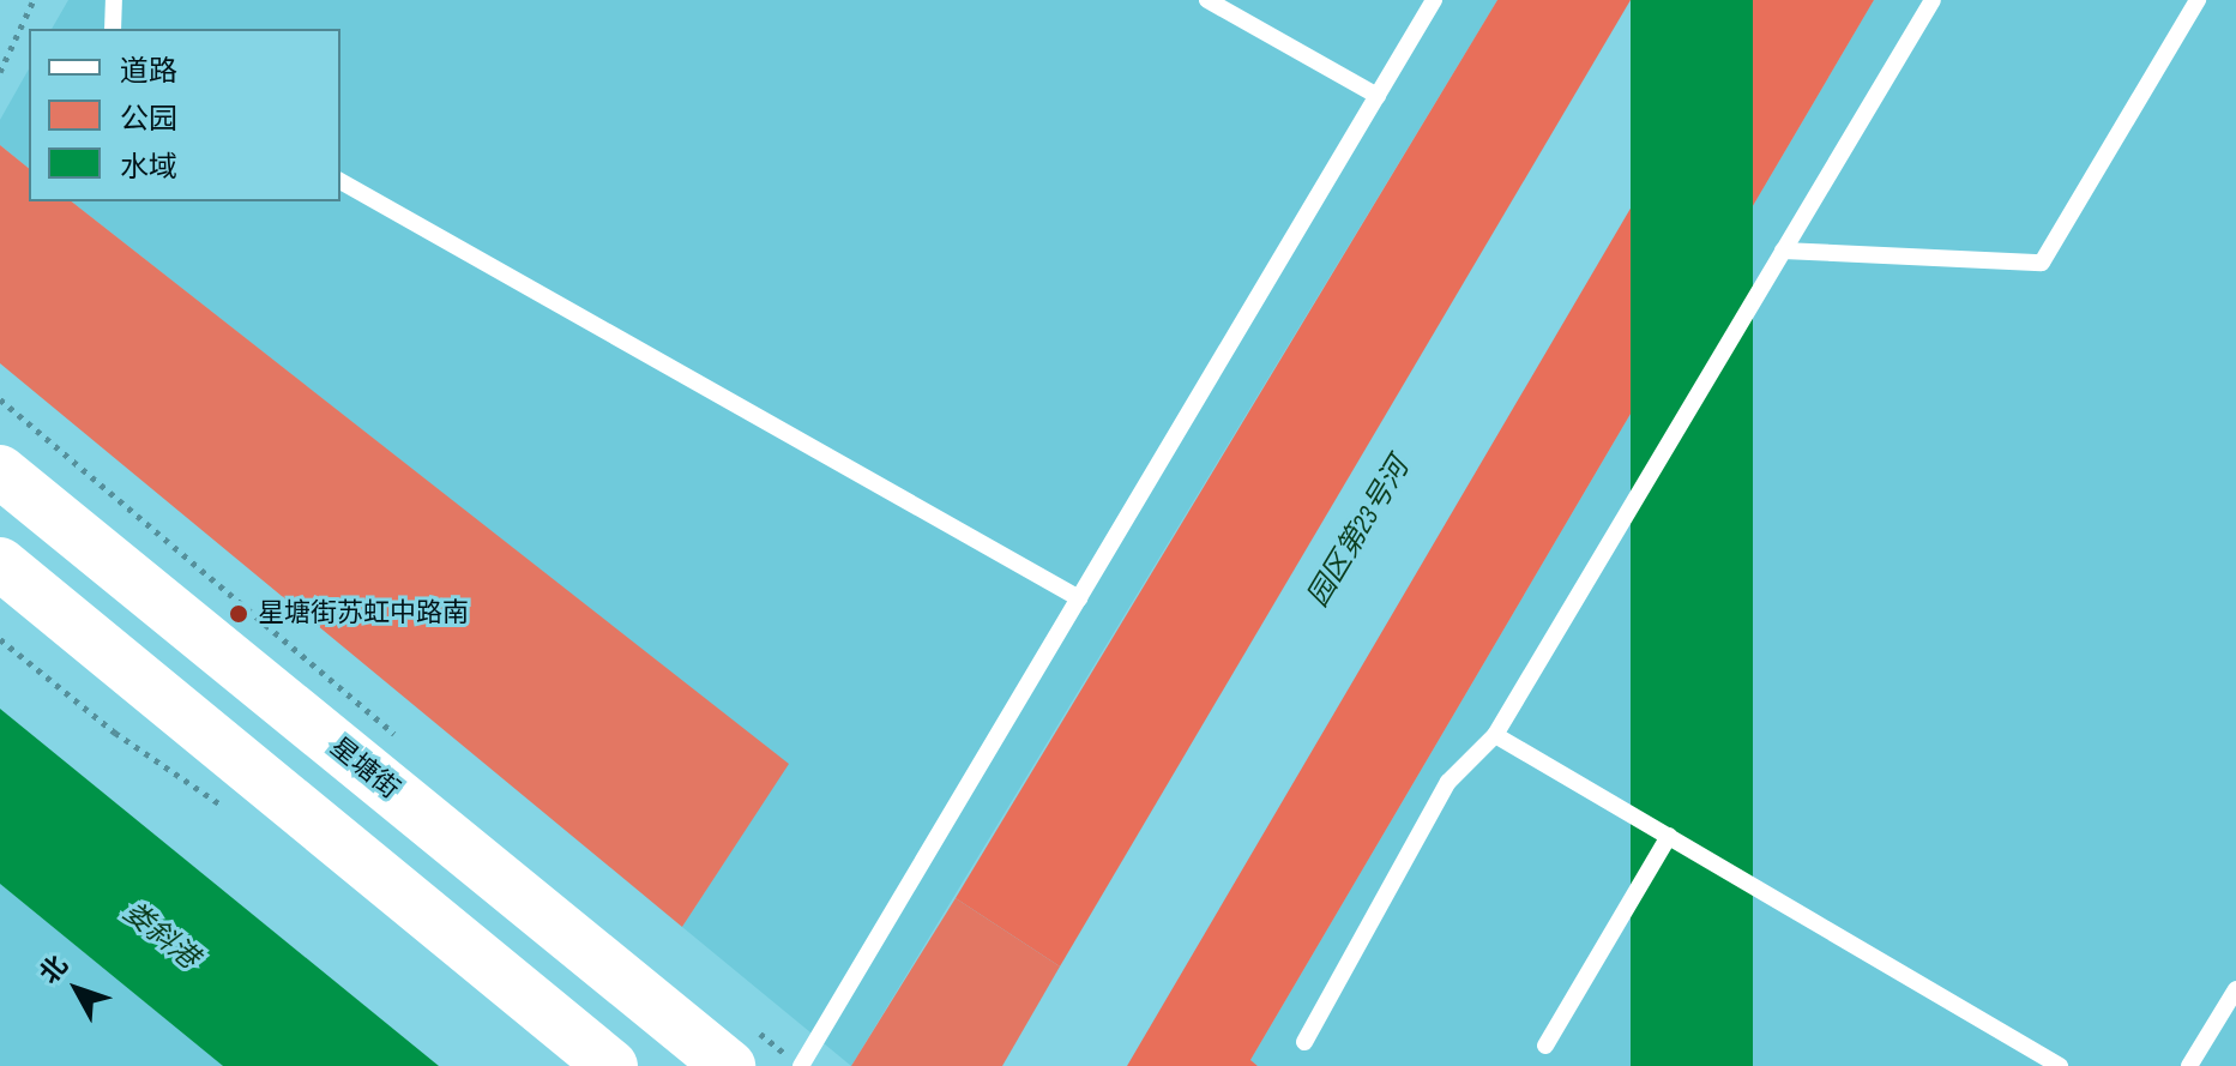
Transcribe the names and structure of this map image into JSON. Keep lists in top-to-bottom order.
{
  "streets": {
    "main road": ["星塘街"]
  },
  "water": ["园区第23号河", "娄斜港"],
  "places": ["星塘街苏虹中路南"],
  "legend": ["道路", "公园", "水域"],
  "north": "top left"
}
